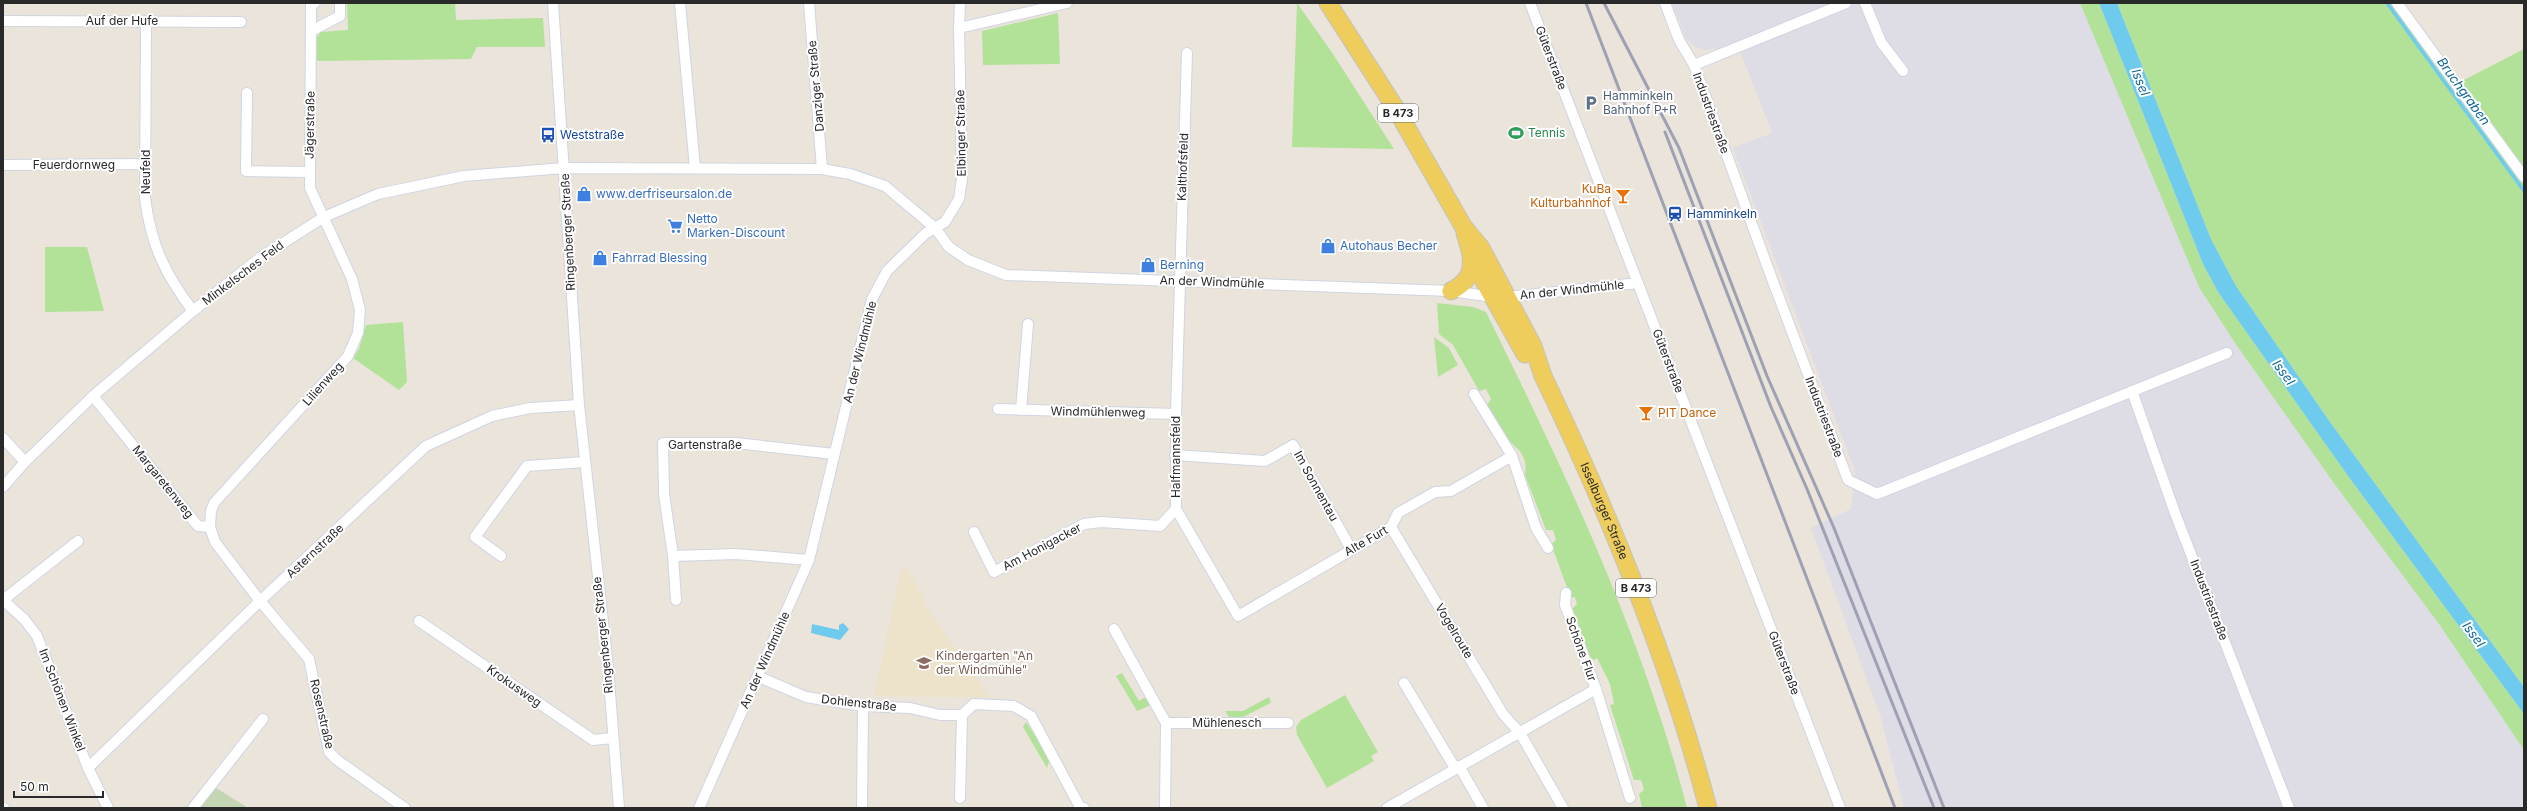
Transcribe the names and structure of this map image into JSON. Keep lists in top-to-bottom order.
{
  "streets": {
    "main road": ["B 473", "Isselburger Straße"],
    "street": [
      "Auf der Hufe",
      "Güterstraße",
      "Danziger Straße",
      "Industriestraße",
      "Jägerstraße",
      "Elbinger Straße",
      "Feuerdornweg",
      "Kalthofsfeld",
      "Neufeld",
      "Ringenberger Straße",
      "Minkelsches Feld",
      "An der Windmühle",
      "Lilienweg",
      "Windmühlenweg",
      "Gartenstraße",
      "Halfmannsfeld",
      "Margaretenweg",
      "Im Sonnentau",
      "Alte Furt",
      "Am Honigacker",
      "Asternstraße",
      "Vogelroute",
      "Schöne Flur",
      "Krokusweg",
      "Im Schönen Winkel",
      "Dohlenstraße",
      "Rosenstraße",
      "Mühlenesch"
    ]
  },
  "crossings": [
    ["Auf der Hufe", "Neufeld"],
    ["Güterstraße", "An der Windmühle"],
    ["B 473", "An der Windmühle"],
    ["B 473", "Isselburger Straße"],
    ["Jägerstraße", "Minkelsches Feld"],
    ["Jägerstraße", "Lilienweg"],
    ["Elbinger Straße", "An der Windmühle"],
    ["Feuerdornweg", "Neufeld"],
    ["Kalthofsfeld", "An der Windmühle"],
    ["Kalthofsfeld", "Halfmannsfeld"],
    ["Neufeld", "Minkelsches Feld"],
    ["Ringenberger Straße", "Minkelsches Feld"],
    ["Ringenberger Straße", "Asternstraße"],
    ["Ringenberger Straße", "Krokusweg"],
    ["Minkelsches Feld", "Lilienweg"],
    ["Minkelsches Feld", "Margaretenweg"],
    ["An der Windmühle", "Gartenstraße"],
    ["An der Windmühle", "Halfmannsfeld"],
    ["An der Windmühle", "Isselburger Straße"],
    ["An der Windmühle", "Dohlenstraße"],
    ["Lilienweg", "Margaretenweg"],
    ["Windmühlenweg", "Halfmannsfeld"],
    ["Halfmannsfeld", "Im Sonnentau"],
    ["Halfmannsfeld", "Alte Furt"],
    ["Halfmannsfeld", "Am Honigacker"],
    ["Im Sonnentau", "Alte Furt"],
    ["Alte Furt", "Vogelroute"],
    ["Asternstraße", "Im Schönen Winkel"],
    ["Asternstraße", "Rosenstraße"],
    ["Vogelroute", "Schöne Flur"]
  ],
  "water": ["Issel", "Bruchgraben"],
  "places": {
    "parking": ["Hamminkeln Bahnhof P+R"],
    "sports": ["Tennis"],
    "bus stop": ["Weststraße"],
    "shop": [
      "www.derfriseursalon.de",
      "Autohaus Becher",
      "Fahrrad Blessing",
      "Berning"
    ],
    "bar": ["KuBa Kulturbahnhof", "PIT Dance"],
    "station": ["Hamminkeln"],
    "supermarket": ["Netto Marken-Discount"],
    "school or university": ["Kindergarten \"An der Windmühle\""]
  },
  "scale_bar": "50 m"
}
